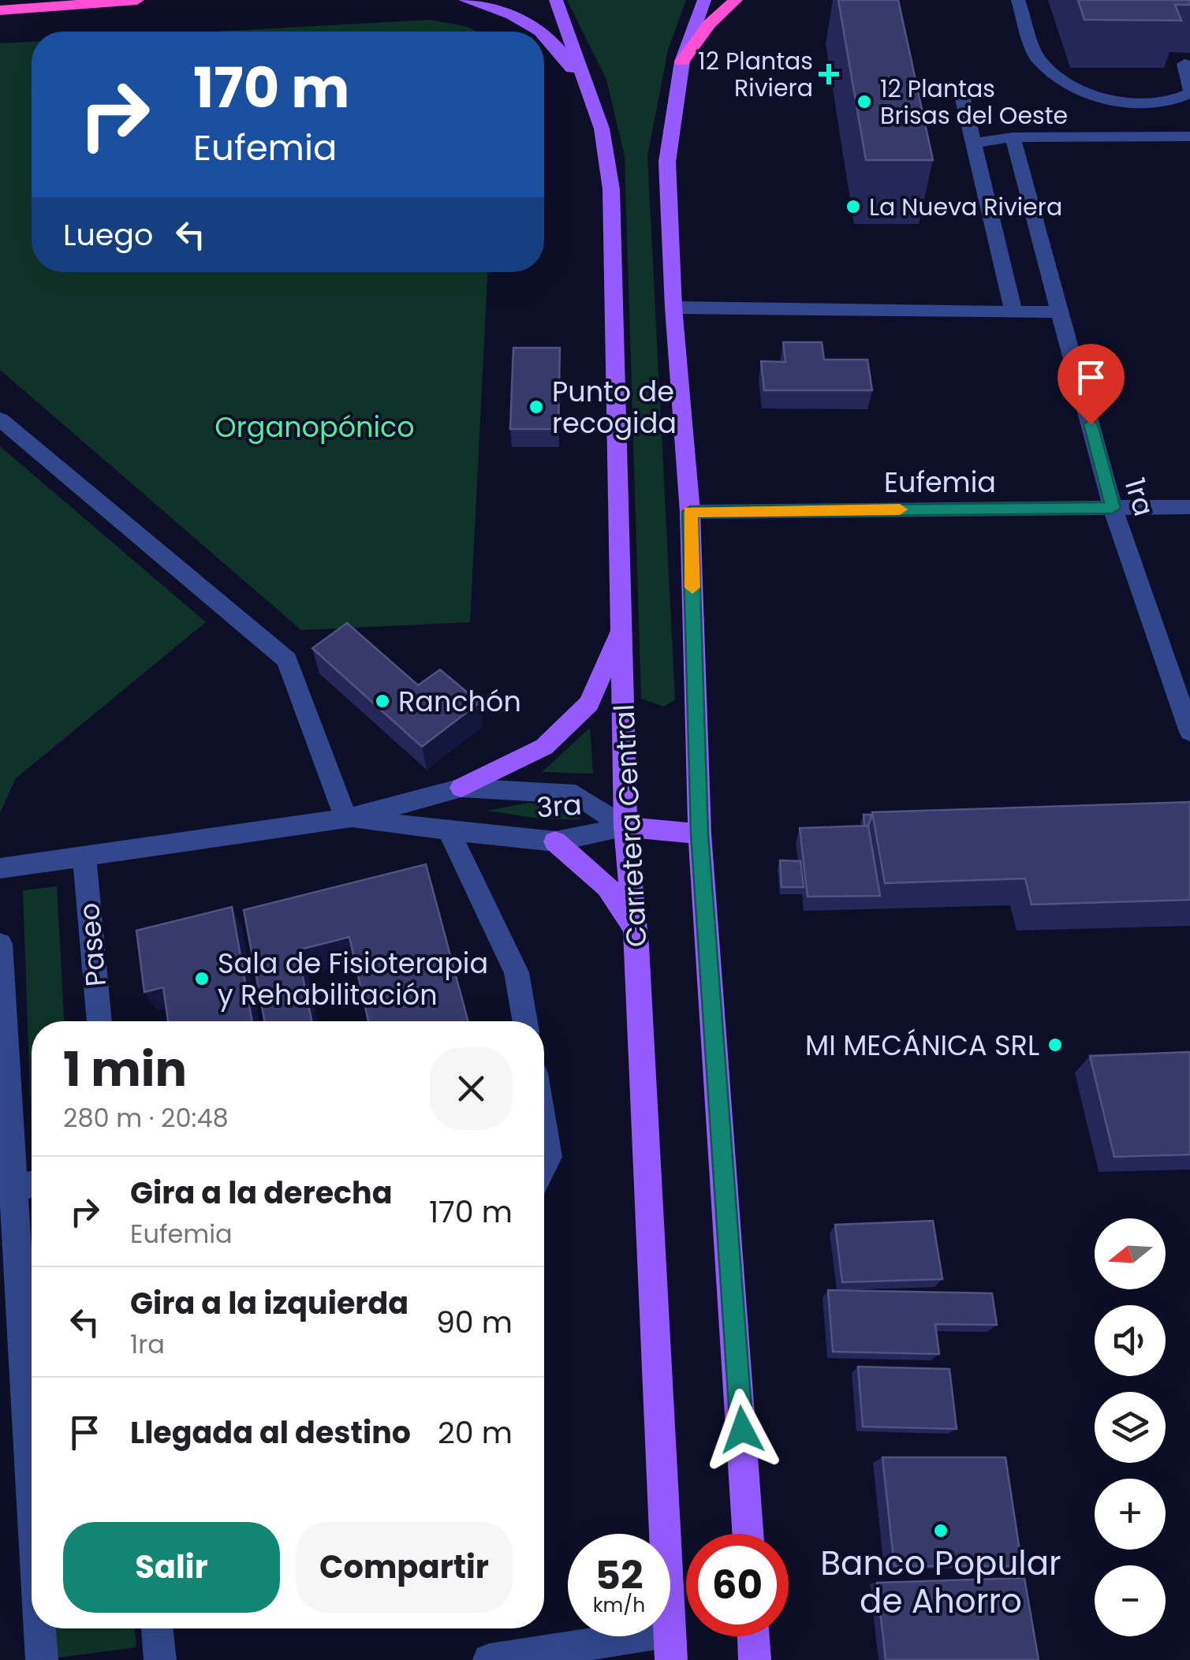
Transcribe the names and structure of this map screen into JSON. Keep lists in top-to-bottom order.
{
  "streets": {
    "main road": ["Carretera Central"],
    "street": [
      "Eufemia",
      "1ra",
      "3ra",
      "Paseo"
    ]
  },
  "crossings": [
    ["Eufemia", "1ra"],
    ["3ra", "Carretera Central"],
    ["3ra", "Paseo"]
  ],
  "parks": ["Organopónico"],
  "places": {
    "health": ["12 Plantas Riviera"],
    "other": [
      "12 Plantas Brisas del Oeste",
      "La Nueva Riviera",
      "Punto de recogida",
      "Ranchón",
      "Sala de Fisioterapia y Rehabilitación",
      "MI MECÁNICA SRL",
      "Banco Popular de Ahorro"
    ]
  },
  "north": "left",
  "page": {
    "turn": ["170 m", "Eufemia"],
    "then": "Luego",
    "heading": ["1 min", "280 m · 20:48"],
    "list": [
      {
        "name": "Gira a la derecha",
        "note": "Eufemia",
        "value": "170 m"
      },
      {
        "name": "Gira a la izquierda",
        "note": "1ra",
        "value": "90 m"
      },
      {
        "name": "Llegada al destino",
        "value": "20 m"
      }
    ],
    "map_buttons": ["+", "−"],
    "buttons": ["Salir", "Compartir"],
    "speed": "52 km/h",
    "limit": "60"
  }
}
